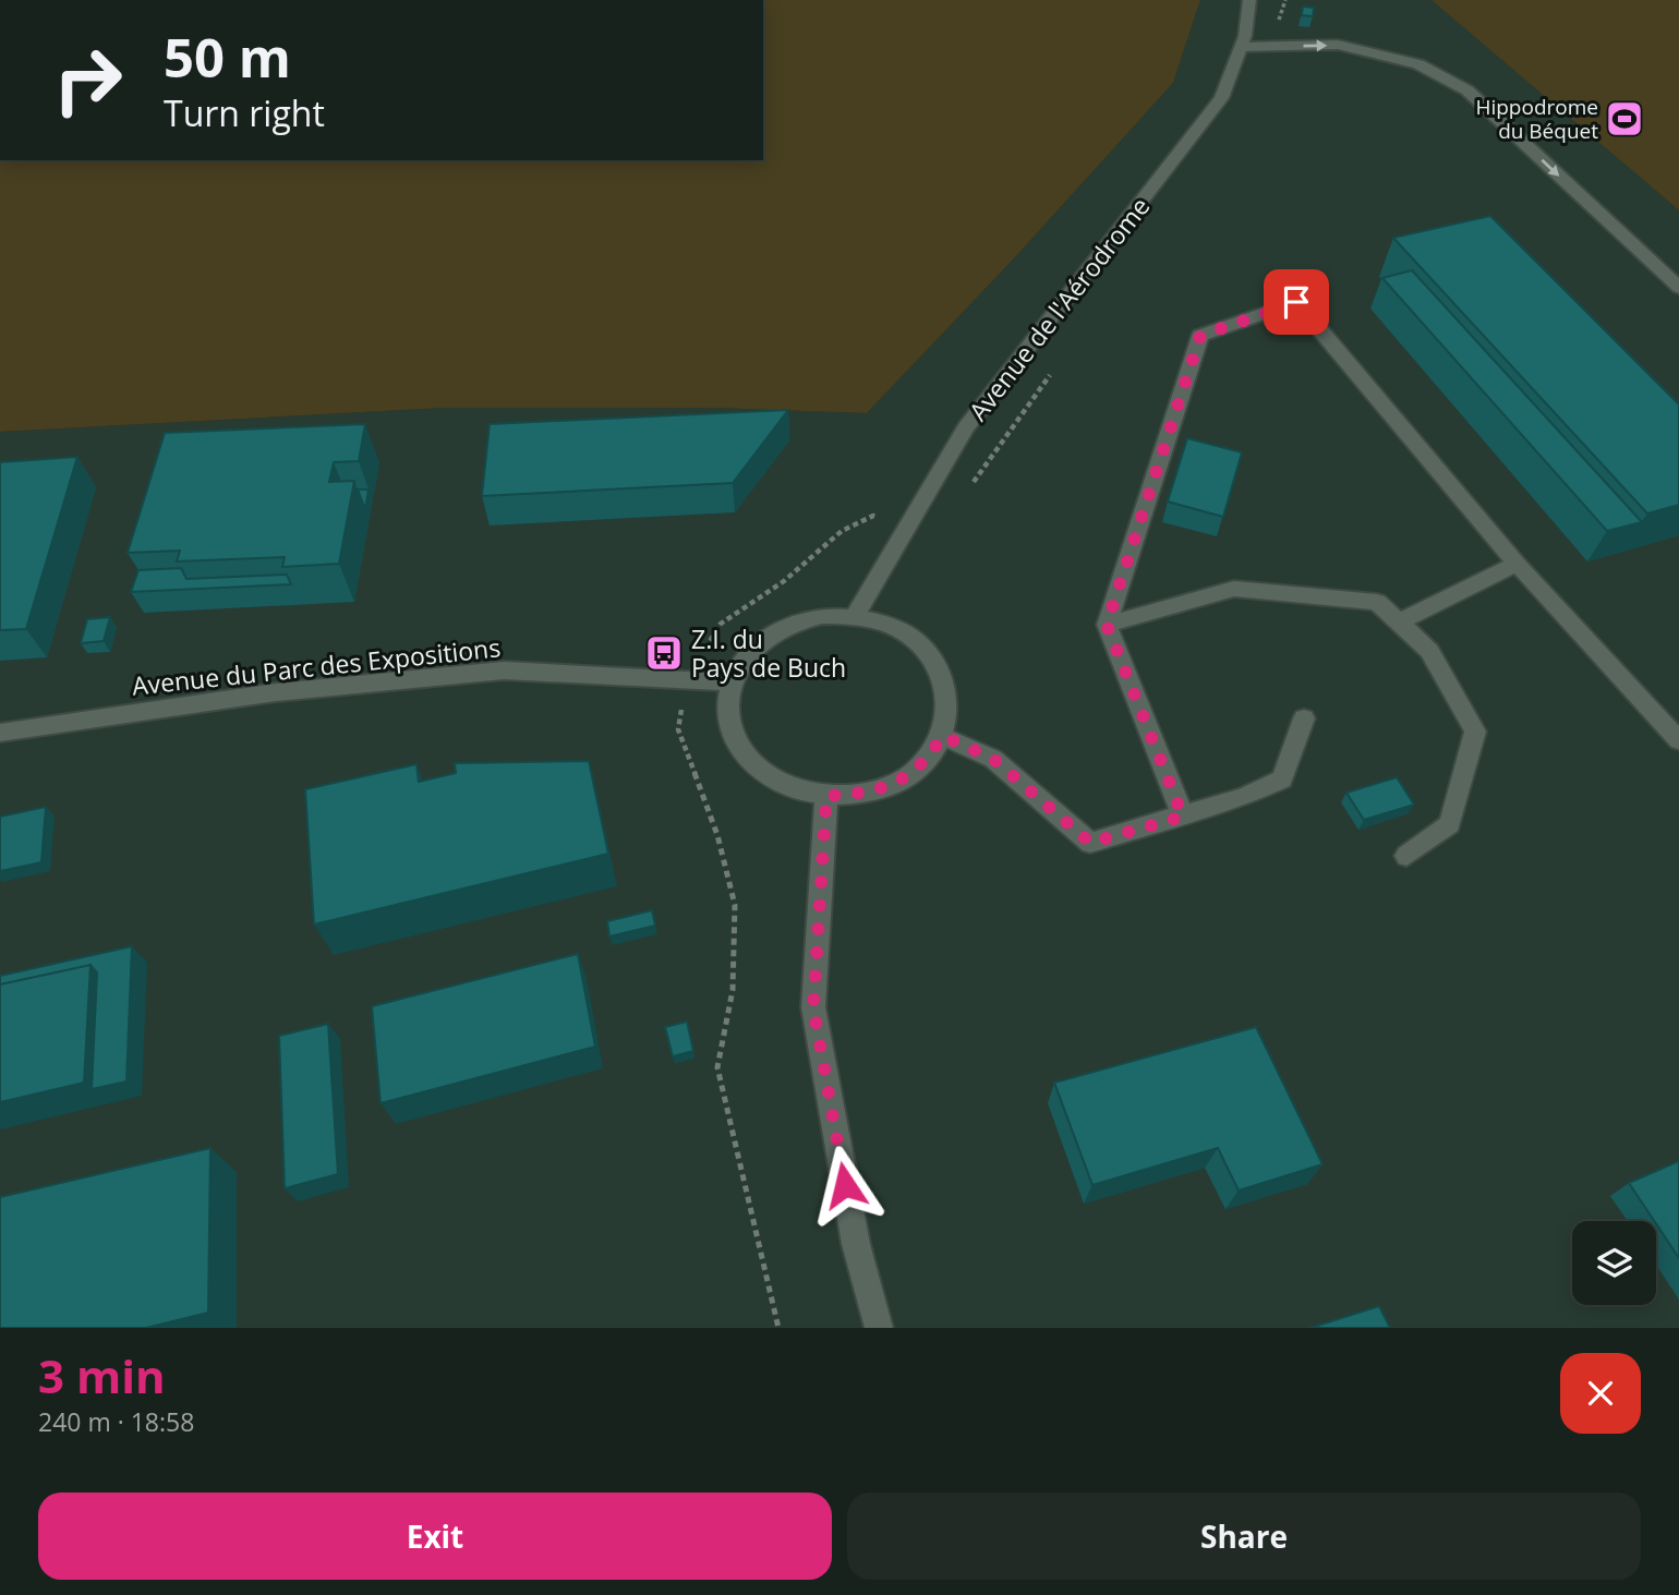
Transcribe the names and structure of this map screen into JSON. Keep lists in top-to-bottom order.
{
  "streets": {
    "street": ["Avenue de l'Aérodrome", "Avenue du Parc des Expositions"]
  },
  "crossings": [
    ["Avenue de l'Aérodrome", "Avenue du Parc des Expositions"]
  ],
  "places": {
    "sports": ["Hippodrome du Béquet"],
    "bus stop": ["Z.I. du Pays de Buch"]
  },
  "page": {
    "turn": ["50 m", "Turn right"],
    "heading": ["3 min", "240 m · 18:58"],
    "buttons": ["Exit", "Share"]
  }
}
